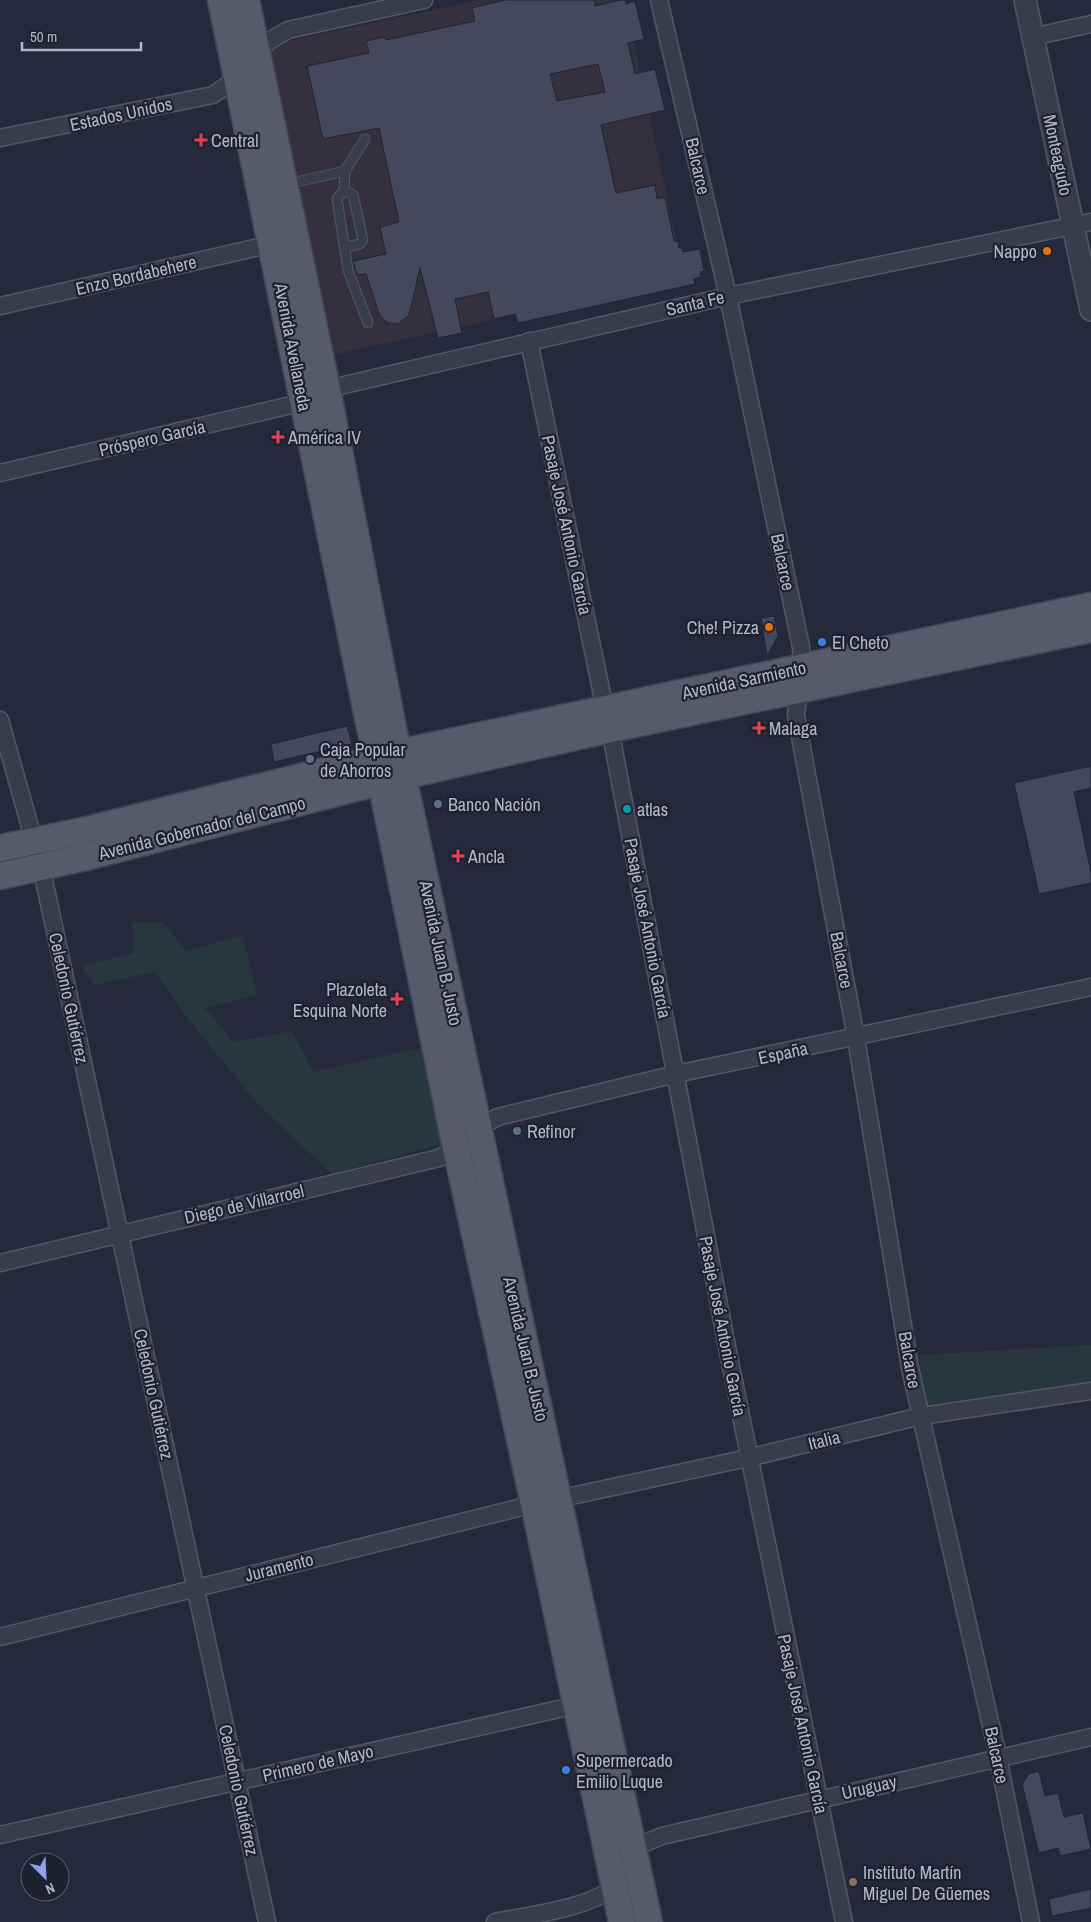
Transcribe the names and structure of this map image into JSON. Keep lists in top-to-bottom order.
{
  "streets": {
    "main road": [
      "Avenida Avellaneda",
      "Avenida Sarmiento",
      "Avenida Gobernador del Campo",
      "Avenida Juan B. Justo"
    ],
    "street": [
      "Estados Unidos",
      "Monteagudo",
      "Balcarce",
      "Enzo Bordabehere",
      "Santa Fe",
      "Próspero García",
      "Pasaje José Antonio García",
      "Celedonio Gutiérrez",
      "España",
      "Diego de Villarroel",
      "Italia",
      "Juramento",
      "Primero de Mayo",
      "Uruguay"
    ]
  },
  "crossings": [
    ["Estados Unidos", "Avenida Avellaneda"],
    ["Monteagudo", "Santa Fe"],
    ["Balcarce", "Santa Fe"],
    ["Balcarce", "Avenida Sarmiento"],
    ["Balcarce", "España"],
    ["Balcarce", "Italia"],
    ["Balcarce", "Uruguay"],
    ["Enzo Bordabehere", "Avenida Avellaneda"],
    ["Santa Fe", "Avenida Avellaneda"],
    ["Santa Fe", "Próspero García"],
    ["Santa Fe", "Pasaje José Antonio García"],
    ["Avenida Avellaneda", "Próspero García"],
    ["Avenida Avellaneda", "Avenida Sarmiento"],
    ["Avenida Avellaneda", "Avenida Gobernador del Campo"],
    ["Avenida Avellaneda", "Avenida Juan B. Justo"],
    ["Pasaje José Antonio García", "Avenida Sarmiento"],
    ["Pasaje José Antonio García", "España"],
    ["Pasaje José Antonio García", "Italia"],
    ["Pasaje José Antonio García", "Uruguay"],
    ["Avenida Sarmiento", "Avenida Gobernador del Campo"],
    ["Avenida Sarmiento", "Avenida Juan B. Justo"],
    ["Avenida Gobernador del Campo", "Avenida Juan B. Justo"],
    ["Avenida Gobernador del Campo", "Celedonio Gutiérrez"],
    ["Avenida Juan B. Justo", "España"],
    ["Avenida Juan B. Justo", "Diego de Villarroel"],
    ["Avenida Juan B. Justo", "Italia"],
    ["Avenida Juan B. Justo", "Juramento"],
    ["Avenida Juan B. Justo", "Primero de Mayo"],
    ["Avenida Juan B. Justo", "Uruguay"],
    ["Celedonio Gutiérrez", "Diego de Villarroel"],
    ["Celedonio Gutiérrez", "Juramento"],
    ["Celedonio Gutiérrez", "Primero de Mayo"],
    ["España", "Diego de Villarroel"],
    ["Italia", "Juramento"]
  ],
  "places": {
    "health": [
      "Central",
      "América IV",
      "Malaga",
      "Ancla",
      "Plazoleta Esquina Norte"
    ],
    "other": [
      "Nappo",
      "Che! Pizza",
      "El Cheto",
      "Caja Popular de Ahorros",
      "Banco Nación",
      "atlas",
      "Refinor",
      "Supermercado Emilio Luque",
      "Instituto Martín Miguel De Güemes"
    ]
  },
  "scale_bar": "50 m",
  "north": "bottom right"
}
